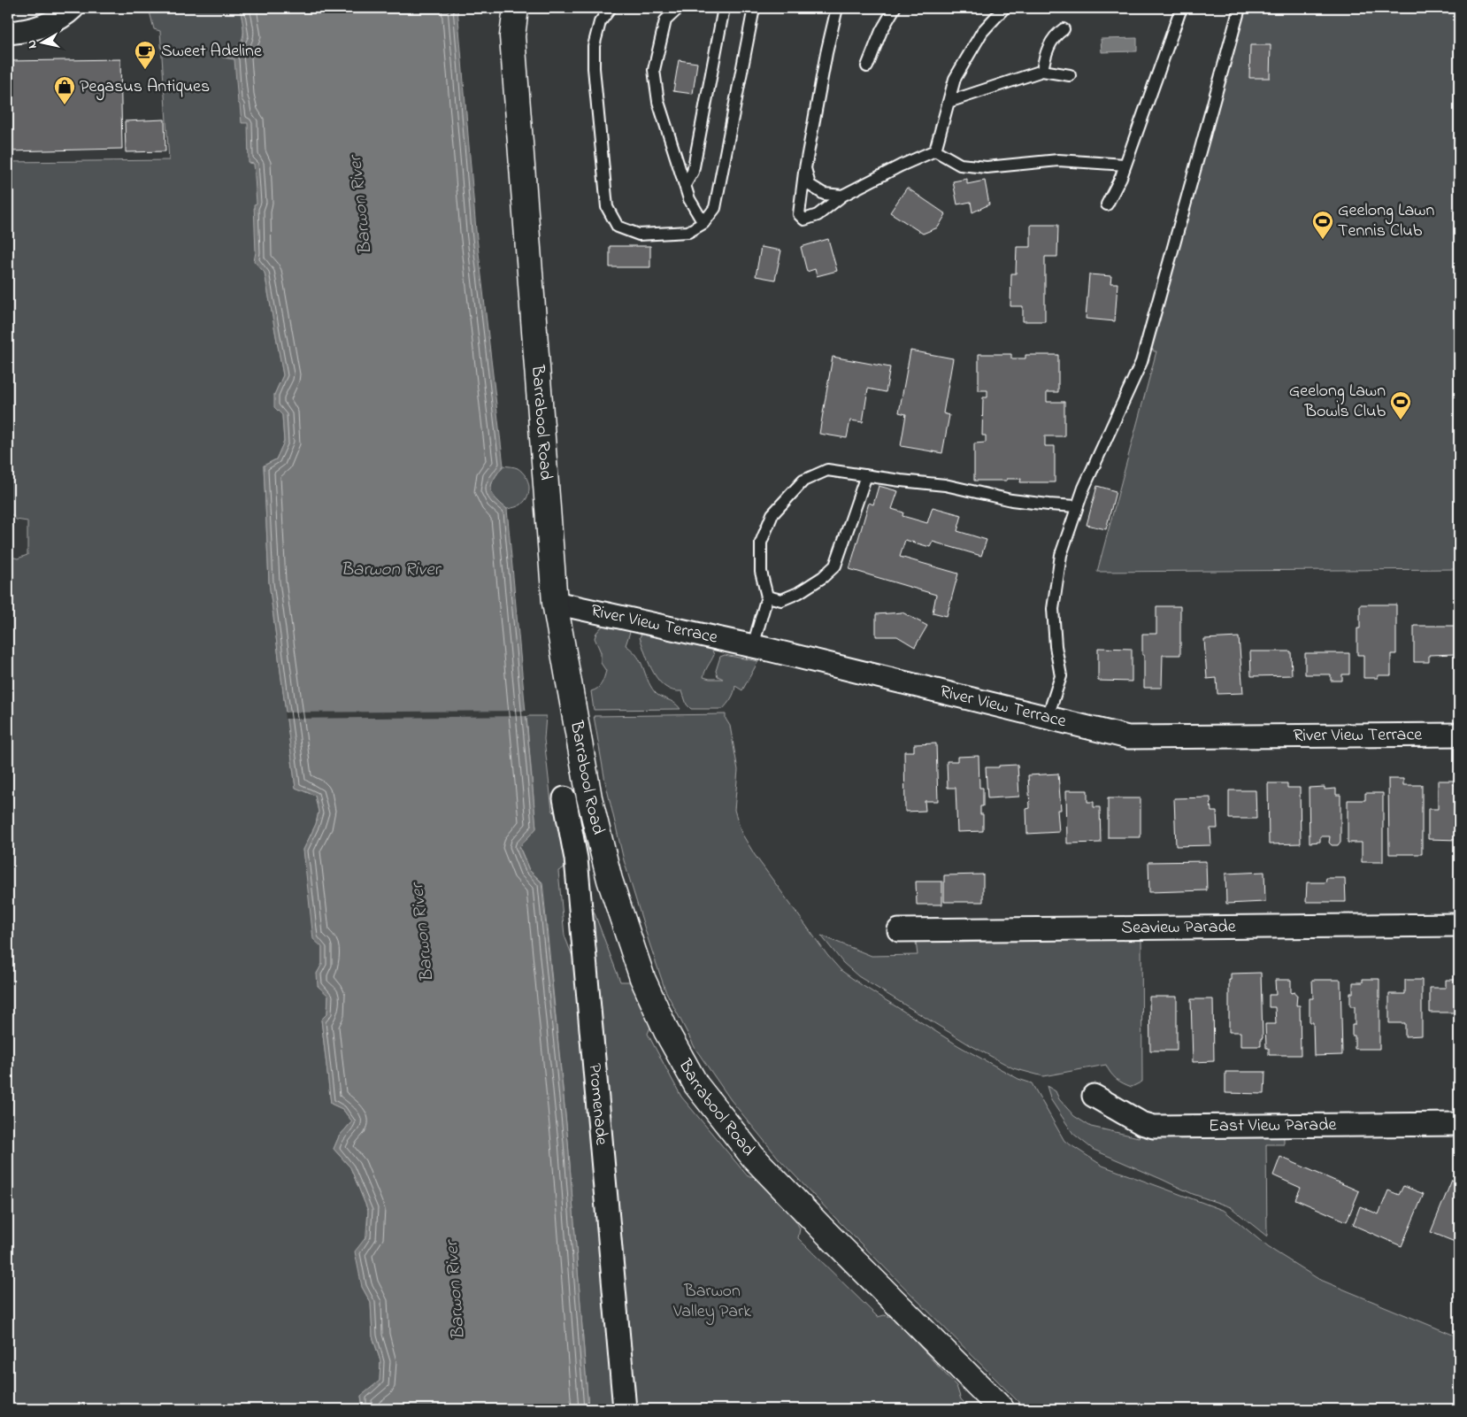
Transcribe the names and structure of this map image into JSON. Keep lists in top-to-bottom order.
{
  "streets": {
    "street": [
      "Barrabool Road",
      "River View Terrace",
      "Seaview Parade",
      "Promenade",
      "East View Parade"
    ]
  },
  "crossings": [
    ["Barrabool Road", "River View Terrace"]
  ],
  "water": ["Barwon River"],
  "parks": ["Barwon Valley Park"],
  "places": {
    "cafe": ["Sweet Adeline"],
    "shop": ["Pegasus Antiques"],
    "sports": ["Geelong Lawn Tennis Club", "Geelong Lawn Bowls Club"]
  },
  "north": "left"
}
